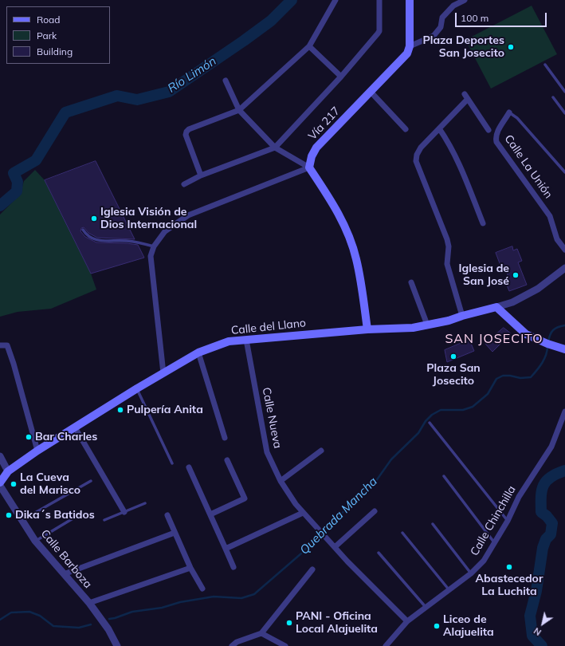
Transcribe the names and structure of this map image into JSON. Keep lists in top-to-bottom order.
{
  "streets": {
    "main road": ["Vía 217", "Calle del Llano"],
    "street": [
      "Calle La Unión",
      "Calle Nueva",
      "Calle Chinchilla",
      "Calle Barboza"
    ]
  },
  "crossings": [
    ["Calle del Llano", "Calle Nueva"],
    ["Calle Nueva", "Calle Chinchilla"]
  ],
  "districts": ["SAN JOSECITO"],
  "water": ["Río Limón", "Quebrada Mancha"],
  "places": [
    "Plaza Deportes San Josecito",
    "Iglesia Visión de Dios Internacional",
    "Iglesia de San José",
    "Plaza San Josecito",
    "Pulpería Anita",
    "Bar Charles",
    "La Cueva del Marisco",
    "Dika´s Batidos",
    "Abastecedor La Luchita",
    "PANI - Oficina Local Alajuelita",
    "Liceo de Alajuelita"
  ],
  "legend": ["Road", "Park", "Building"],
  "scale_bar": "100 m",
  "north": "bottom left"
}
